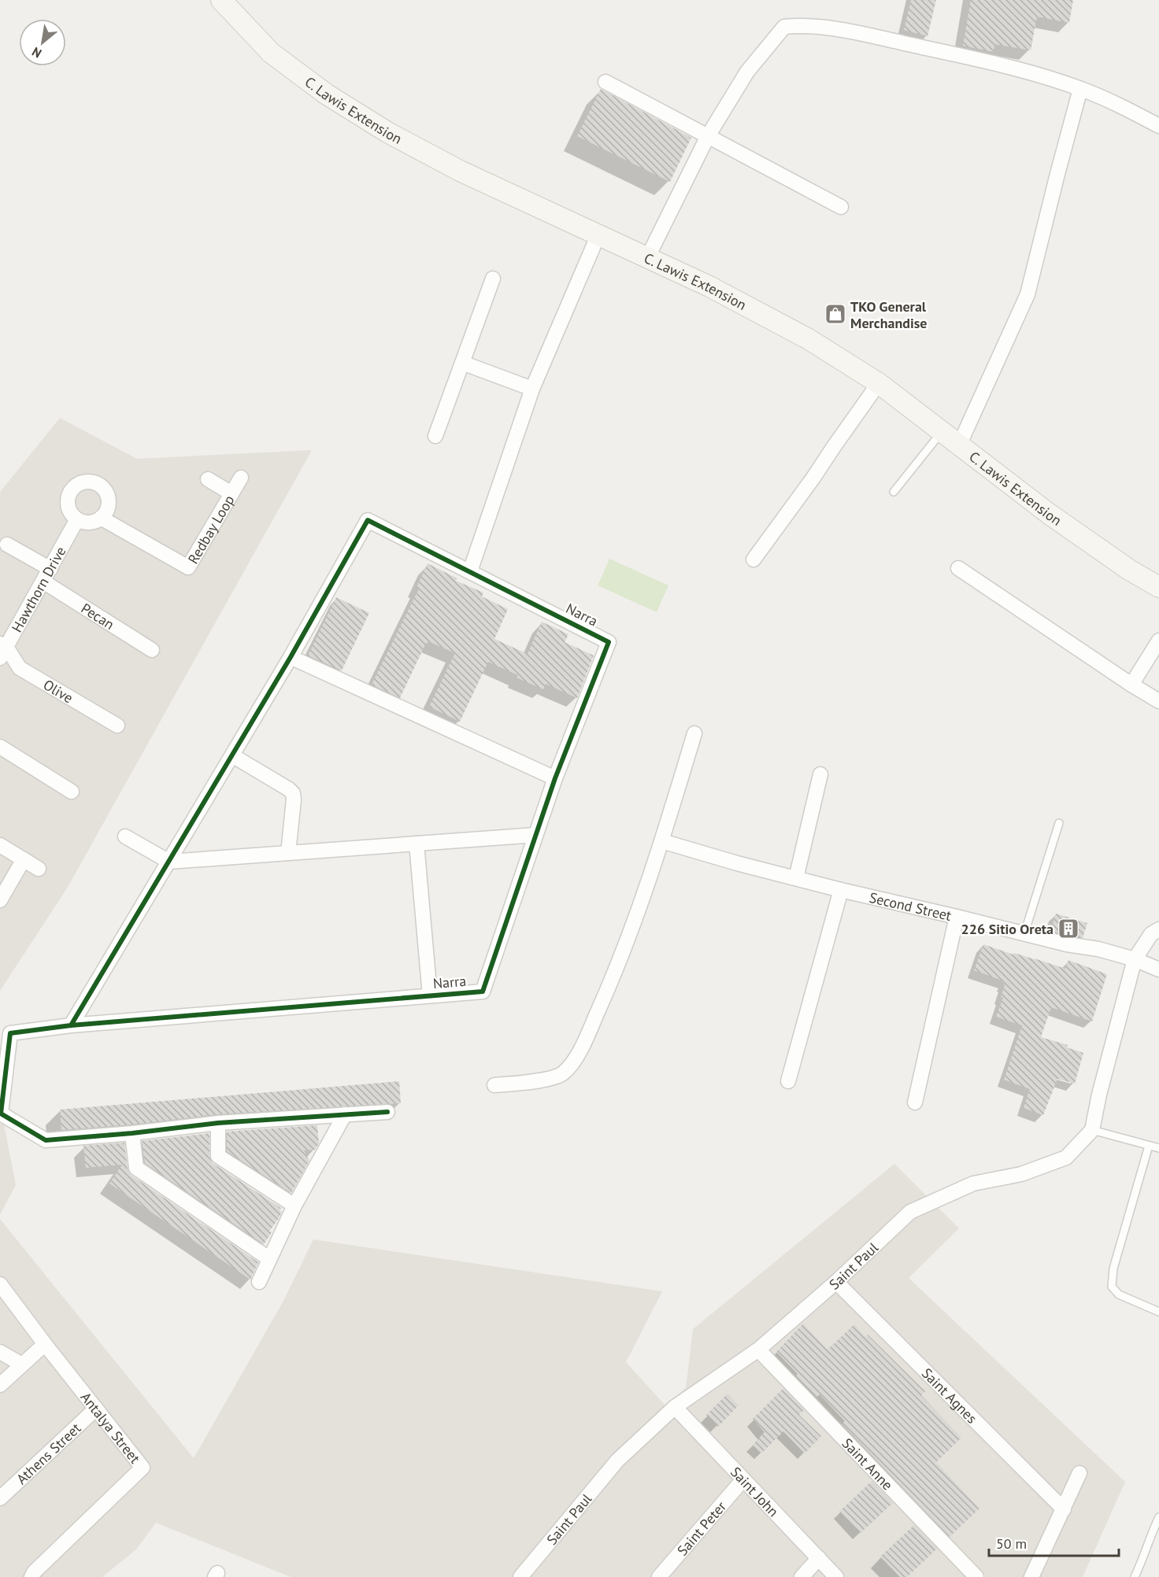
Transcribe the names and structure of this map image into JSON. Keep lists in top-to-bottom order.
{
  "streets": {
    "street": [
      "C. Lawis Extension",
      "Redbay Loop",
      "Hawthorn Drive",
      "Narra",
      "Pecan",
      "Olive",
      "Second Street",
      "Saint Paul",
      "Saint Agnes",
      "Antalya Street",
      "Athens Street",
      "Saint Anne",
      "Saint John",
      "Saint Peter"
    ]
  },
  "crossings": [
    ["Redbay Loop", "Hawthorn Drive"],
    ["Hawthorn Drive", "Pecan"],
    ["Hawthorn Drive", "Olive"],
    ["Saint Paul", "Saint Agnes"],
    ["Saint Paul", "Saint Anne"],
    ["Saint Paul", "Saint John"],
    ["Antalya Street", "Athens Street"],
    ["Saint John", "Saint Peter"]
  ],
  "places": {
    "shop": ["TKO General Merchandise"],
    "building": ["226 Sitio Oreta"]
  },
  "scale_bar": "50 m",
  "north": "bottom left"
}
